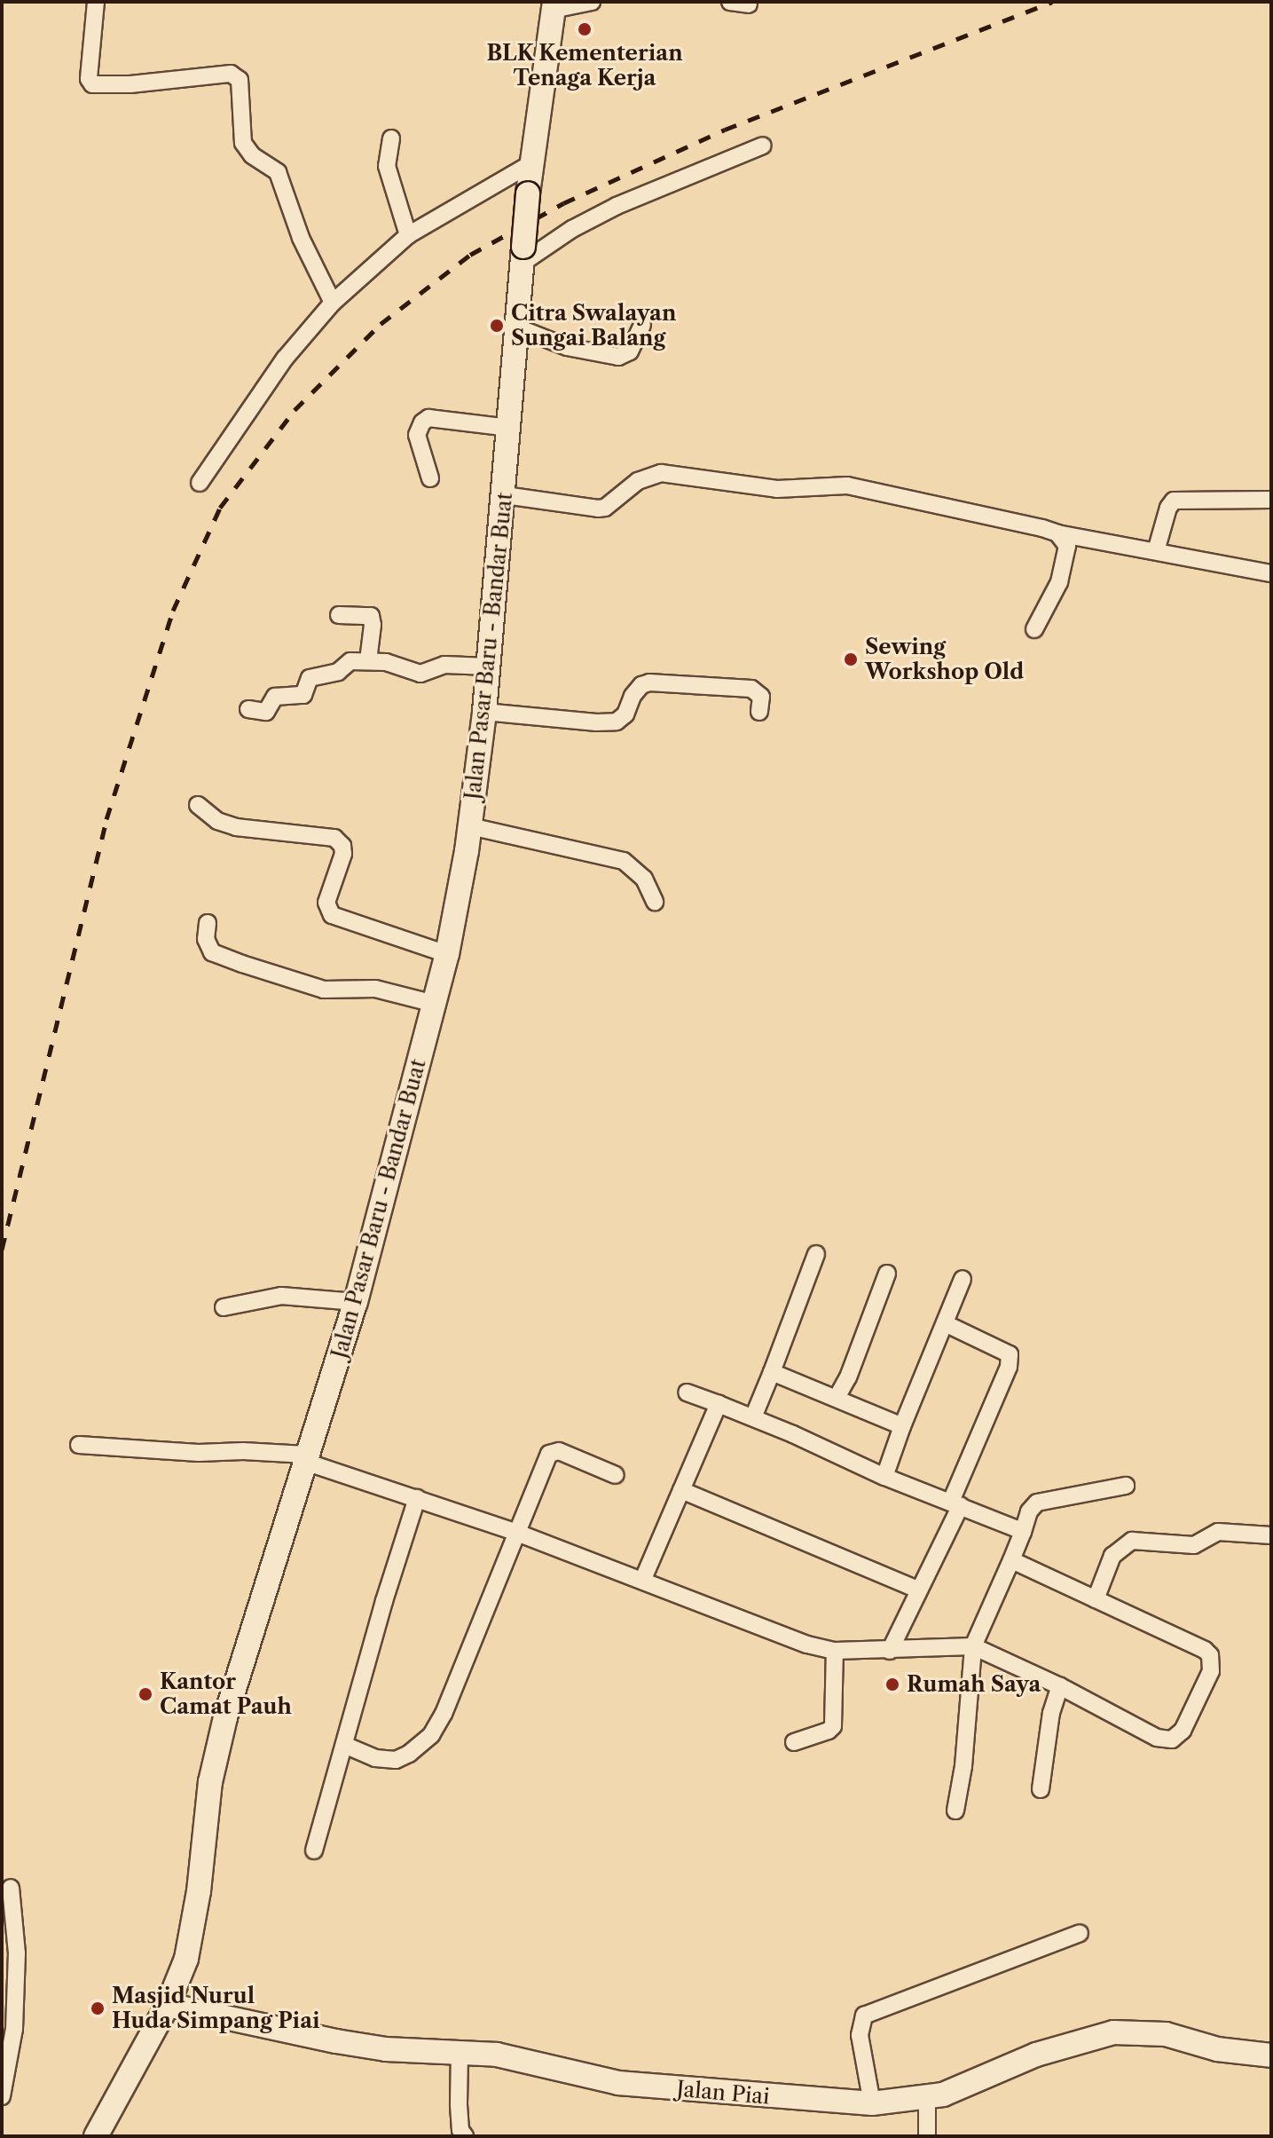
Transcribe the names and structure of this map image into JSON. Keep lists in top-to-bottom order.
{
  "streets": {
    "street": ["Jalan Pasar Baru - Bandar Buat", "Jalan Piai"]
  },
  "crossings": [
    ["Jalan Pasar Baru - Bandar Buat", "Jalan Piai"]
  ],
  "places": [
    "BLK Kementerian Tenaga Kerja",
    "Citra Swalayan Sungai Balang",
    "Sewing Workshop Old",
    "Rumah Saya",
    "Kantor Camat Pauh",
    "Masjid Nurul Huda Simpang Piai"
  ]
}
